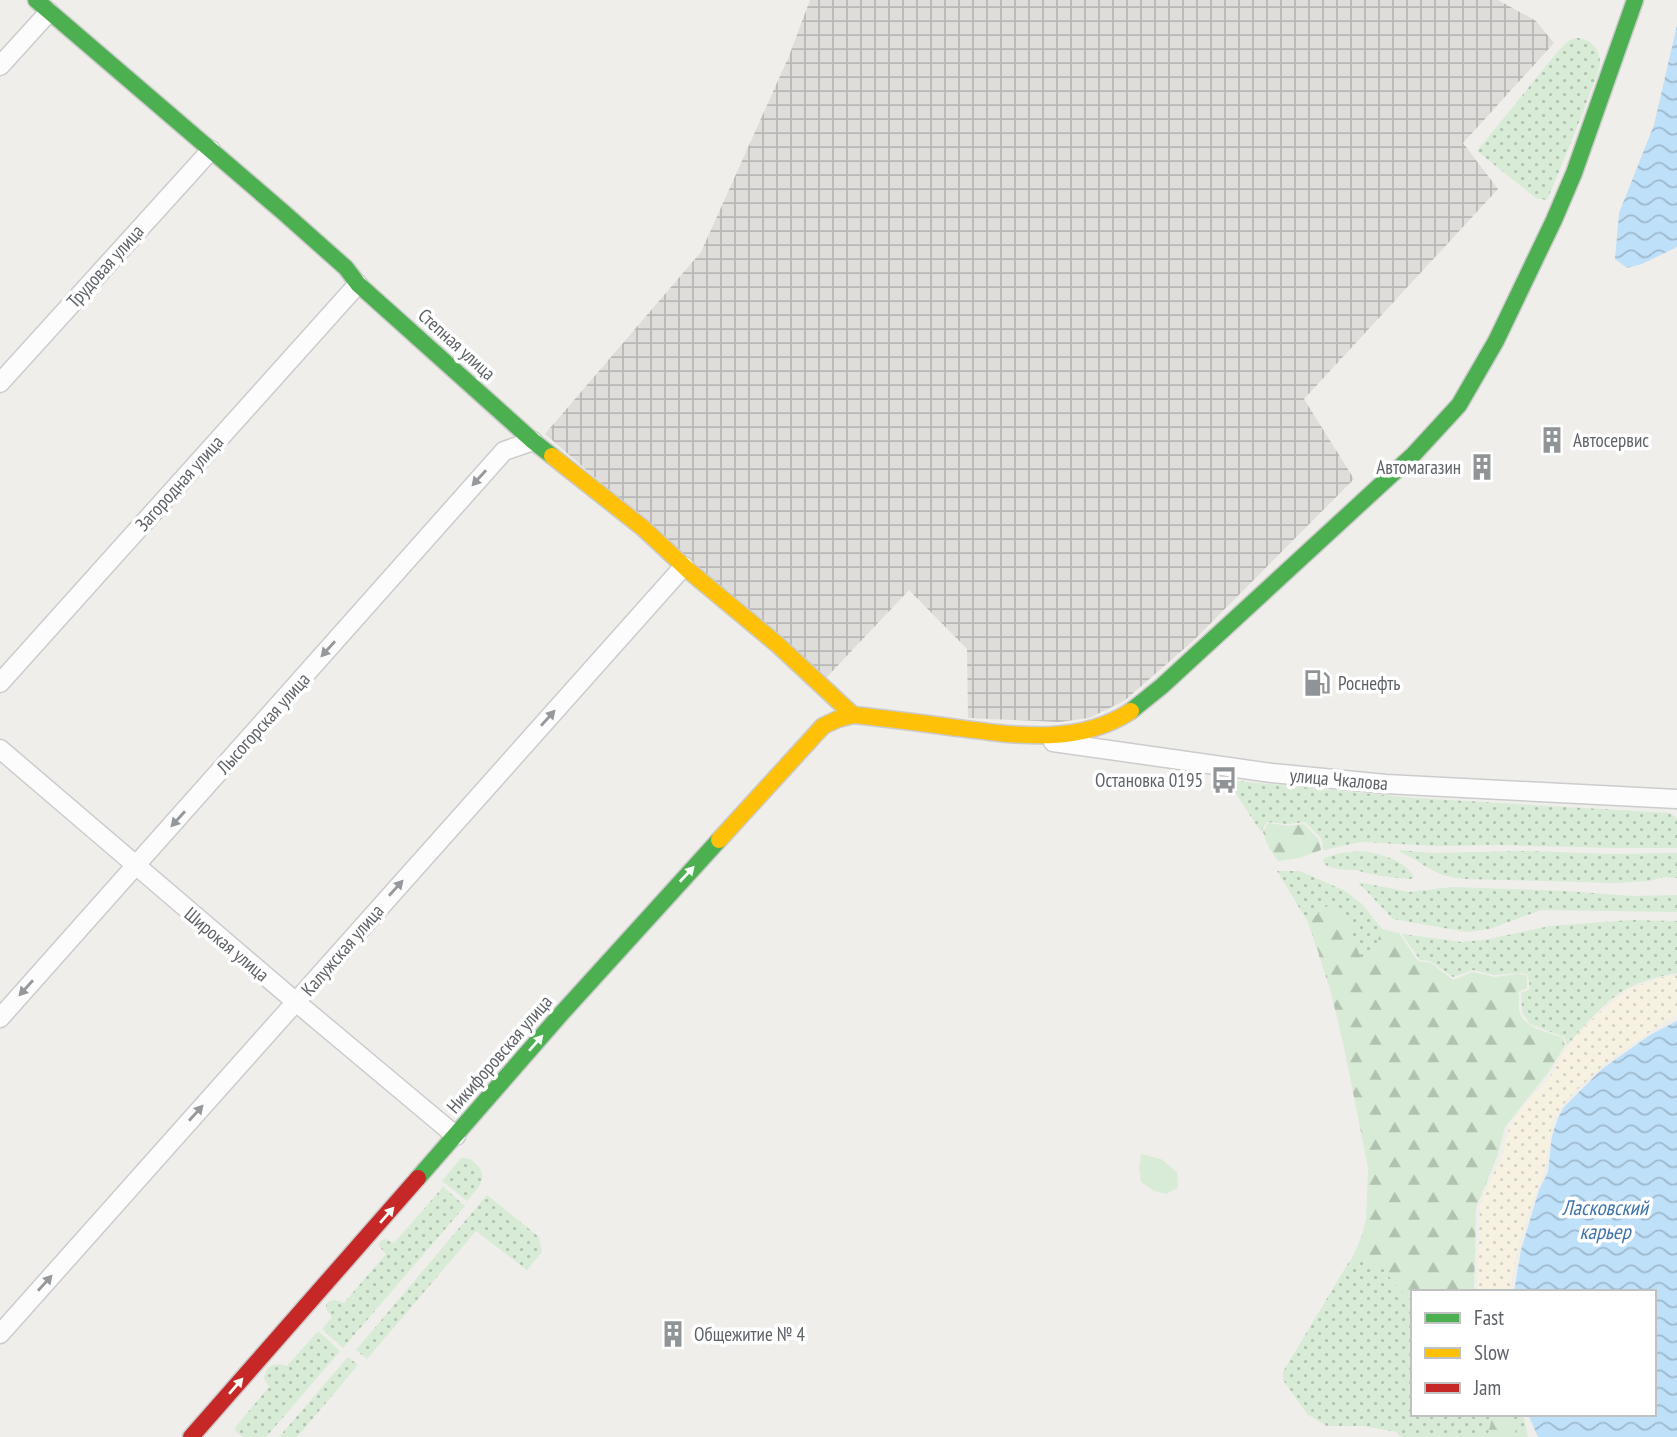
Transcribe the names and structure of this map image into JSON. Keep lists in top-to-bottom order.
{
  "streets": {
    "main road": ["Степная улица", "Никифоровская улица"],
    "street": [
      "Трудовая улица",
      "Загородная улица",
      "Лысогорская улица",
      "улица Чкалова",
      "Широкая улица",
      "Калужская улица"
    ]
  },
  "crossings": [
    ["Трудовая улица", "Степная улица"],
    ["Степная улица", "Загородная улица"],
    ["Степная улица", "Лысогорская улица"],
    ["Степная улица", "Калужская улица"],
    ["Степная улица", "Никифоровская улица"],
    ["Лысогорская улица", "Широкая улица"],
    ["Широкая улица", "Калужская улица"],
    ["Широкая улица", "Никифоровская улица"]
  ],
  "one_way": ["Лысогорская улица", "Калужская улица", "Никифоровская улица"],
  "water": ["Ласковский карьер"],
  "places": {
    "building": ["Автосервис", "Автомагазин", "Общежитие № 4"],
    "fuel station": ["Роснефть"],
    "bus stop": ["Остановка 0195"]
  },
  "legend": ["Fast", "Slow", "Jam"]
}
